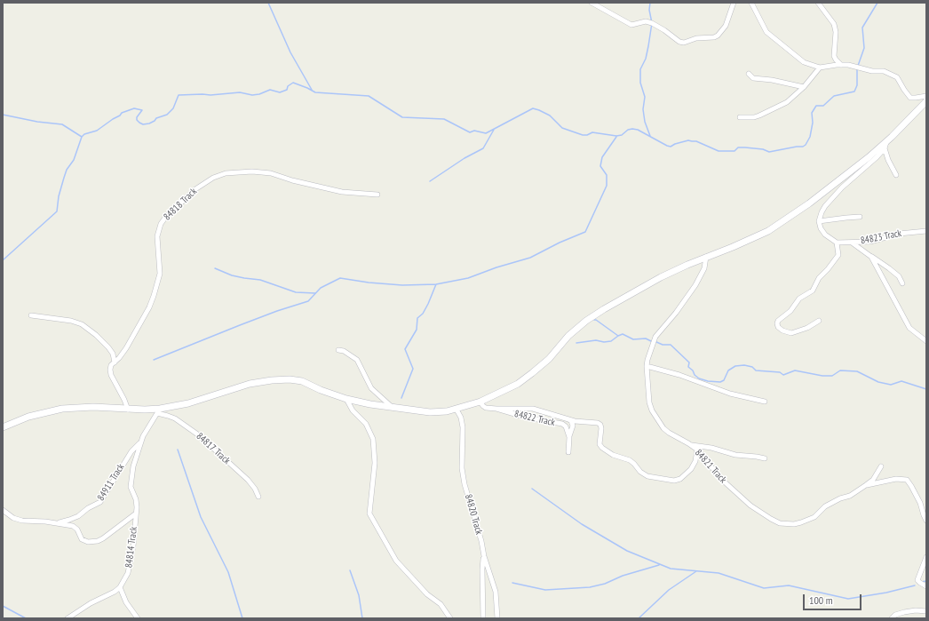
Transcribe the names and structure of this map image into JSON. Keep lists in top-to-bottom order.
{
  "streets": {
    "street": [
      "84818 Track",
      "84823 Track",
      "84822 Track",
      "84817 Track",
      "84821 Track",
      "84911 Track",
      "84820 Track",
      "84814 Track"
    ]
  },
  "crossings": [
    ["84911 Track", "84814 Track"]
  ],
  "scale_bar": "100 m"
}
